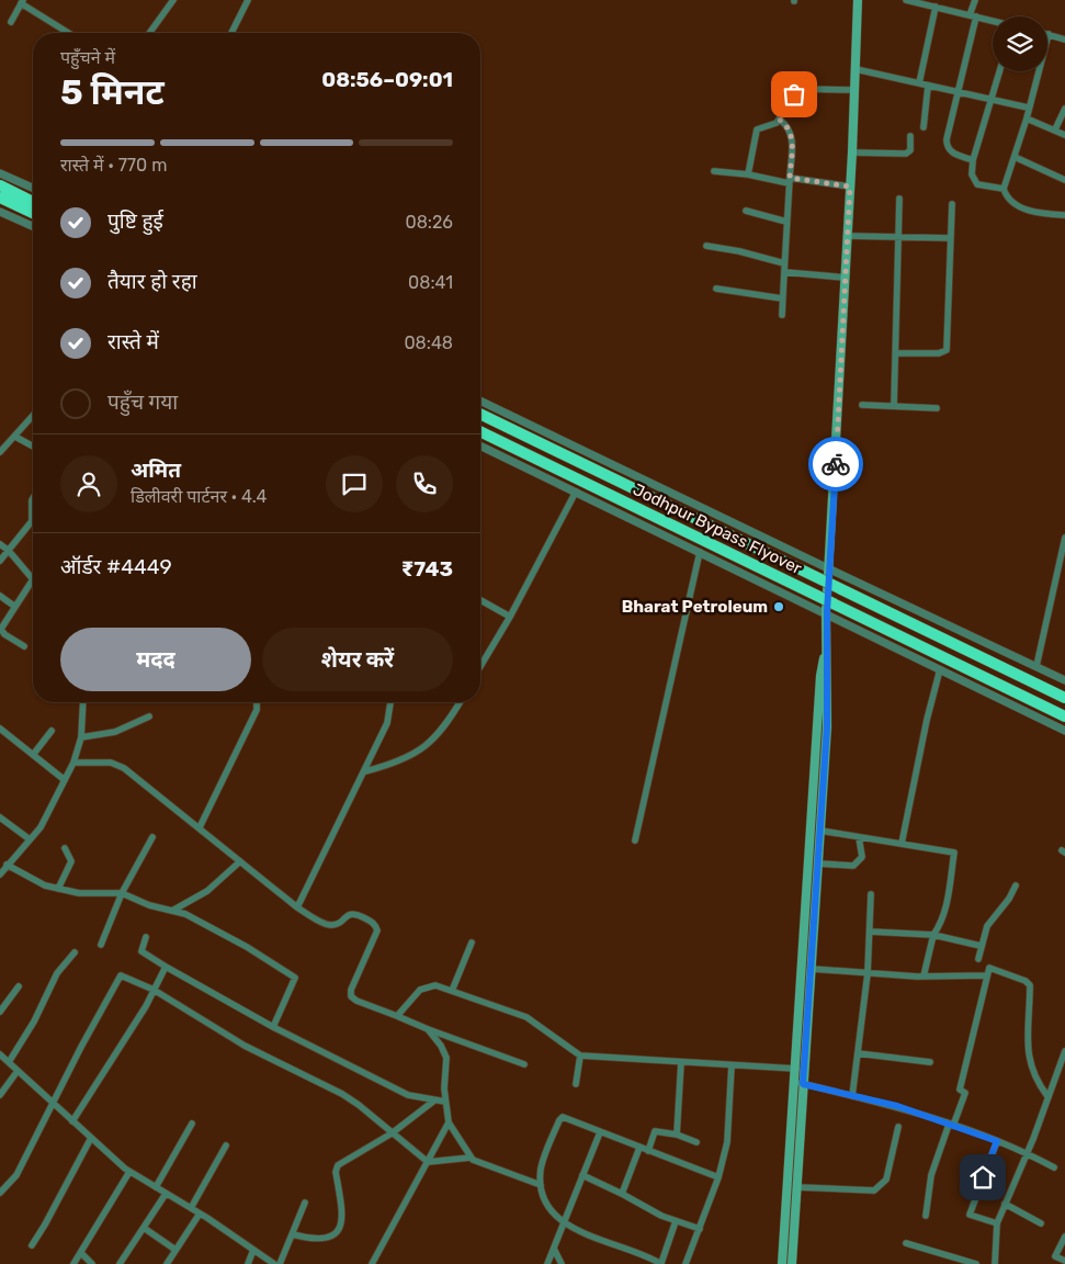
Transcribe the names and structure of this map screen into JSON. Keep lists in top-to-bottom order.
{
  "streets": {
    "highway": ["Jodhpur Bypass Flyover"]
  },
  "places": ["Bharat Petroleum"],
  "page": {
    "heading": ["5 मिनट", "पहुँचने में", "08:56–09:01"],
    "panel": [
      "अमित",
      "डिलीवरी पार्टनर · 4.4",
      "ऑर्डर #4449",
      "₹743"
    ],
    "bar": "रास्ते में · 770 m",
    "list": [
      ["पुष्टि हुई", "08:26"],
      ["तैयार हो रहा", "08:41"],
      ["रास्ते में", "08:48"],
      "पहुँच गया"
    ],
    "buttons": ["मदद", "शेयर करें"]
  }
}
